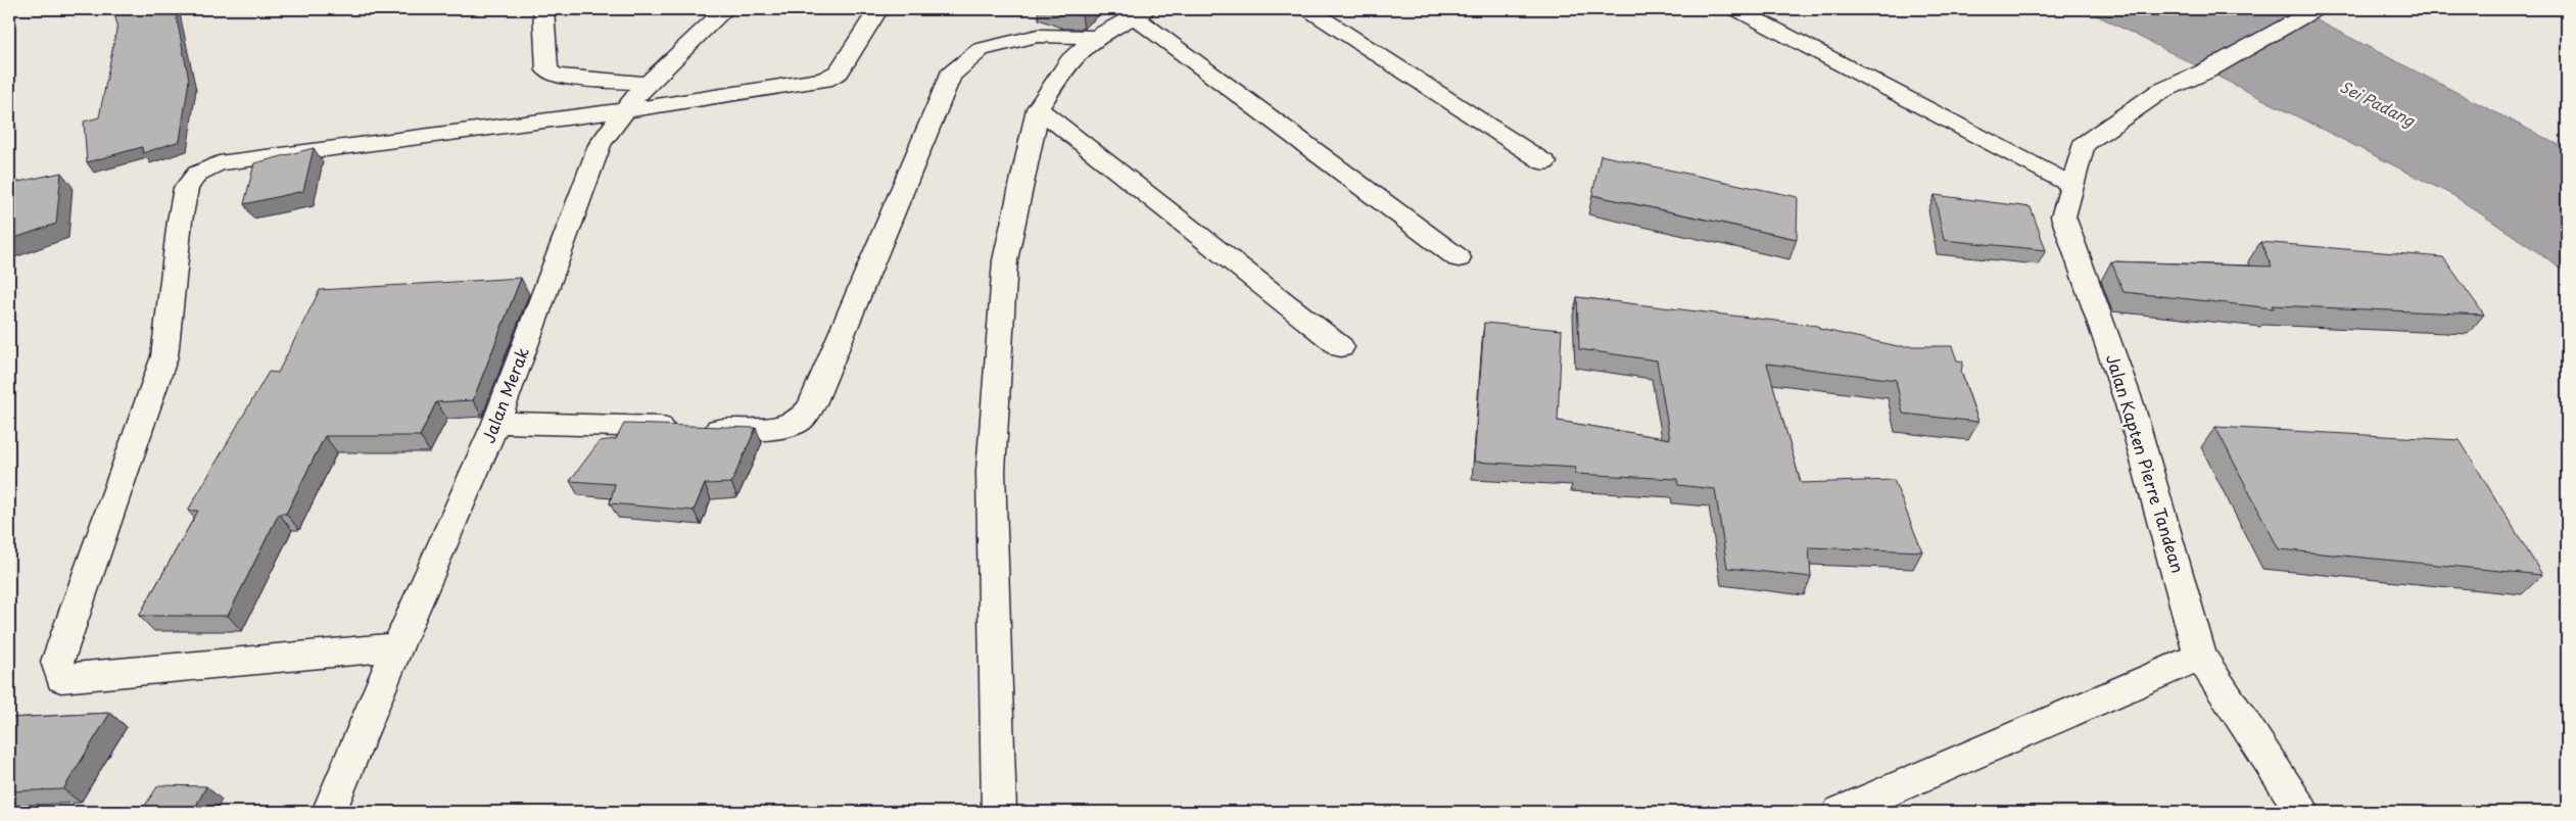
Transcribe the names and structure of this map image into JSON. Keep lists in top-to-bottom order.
{
  "streets": {
    "street": ["Jalan Merak", "Jalan Kapten Pierre Tandean"]
  },
  "water": ["Sei Padang"]
}
